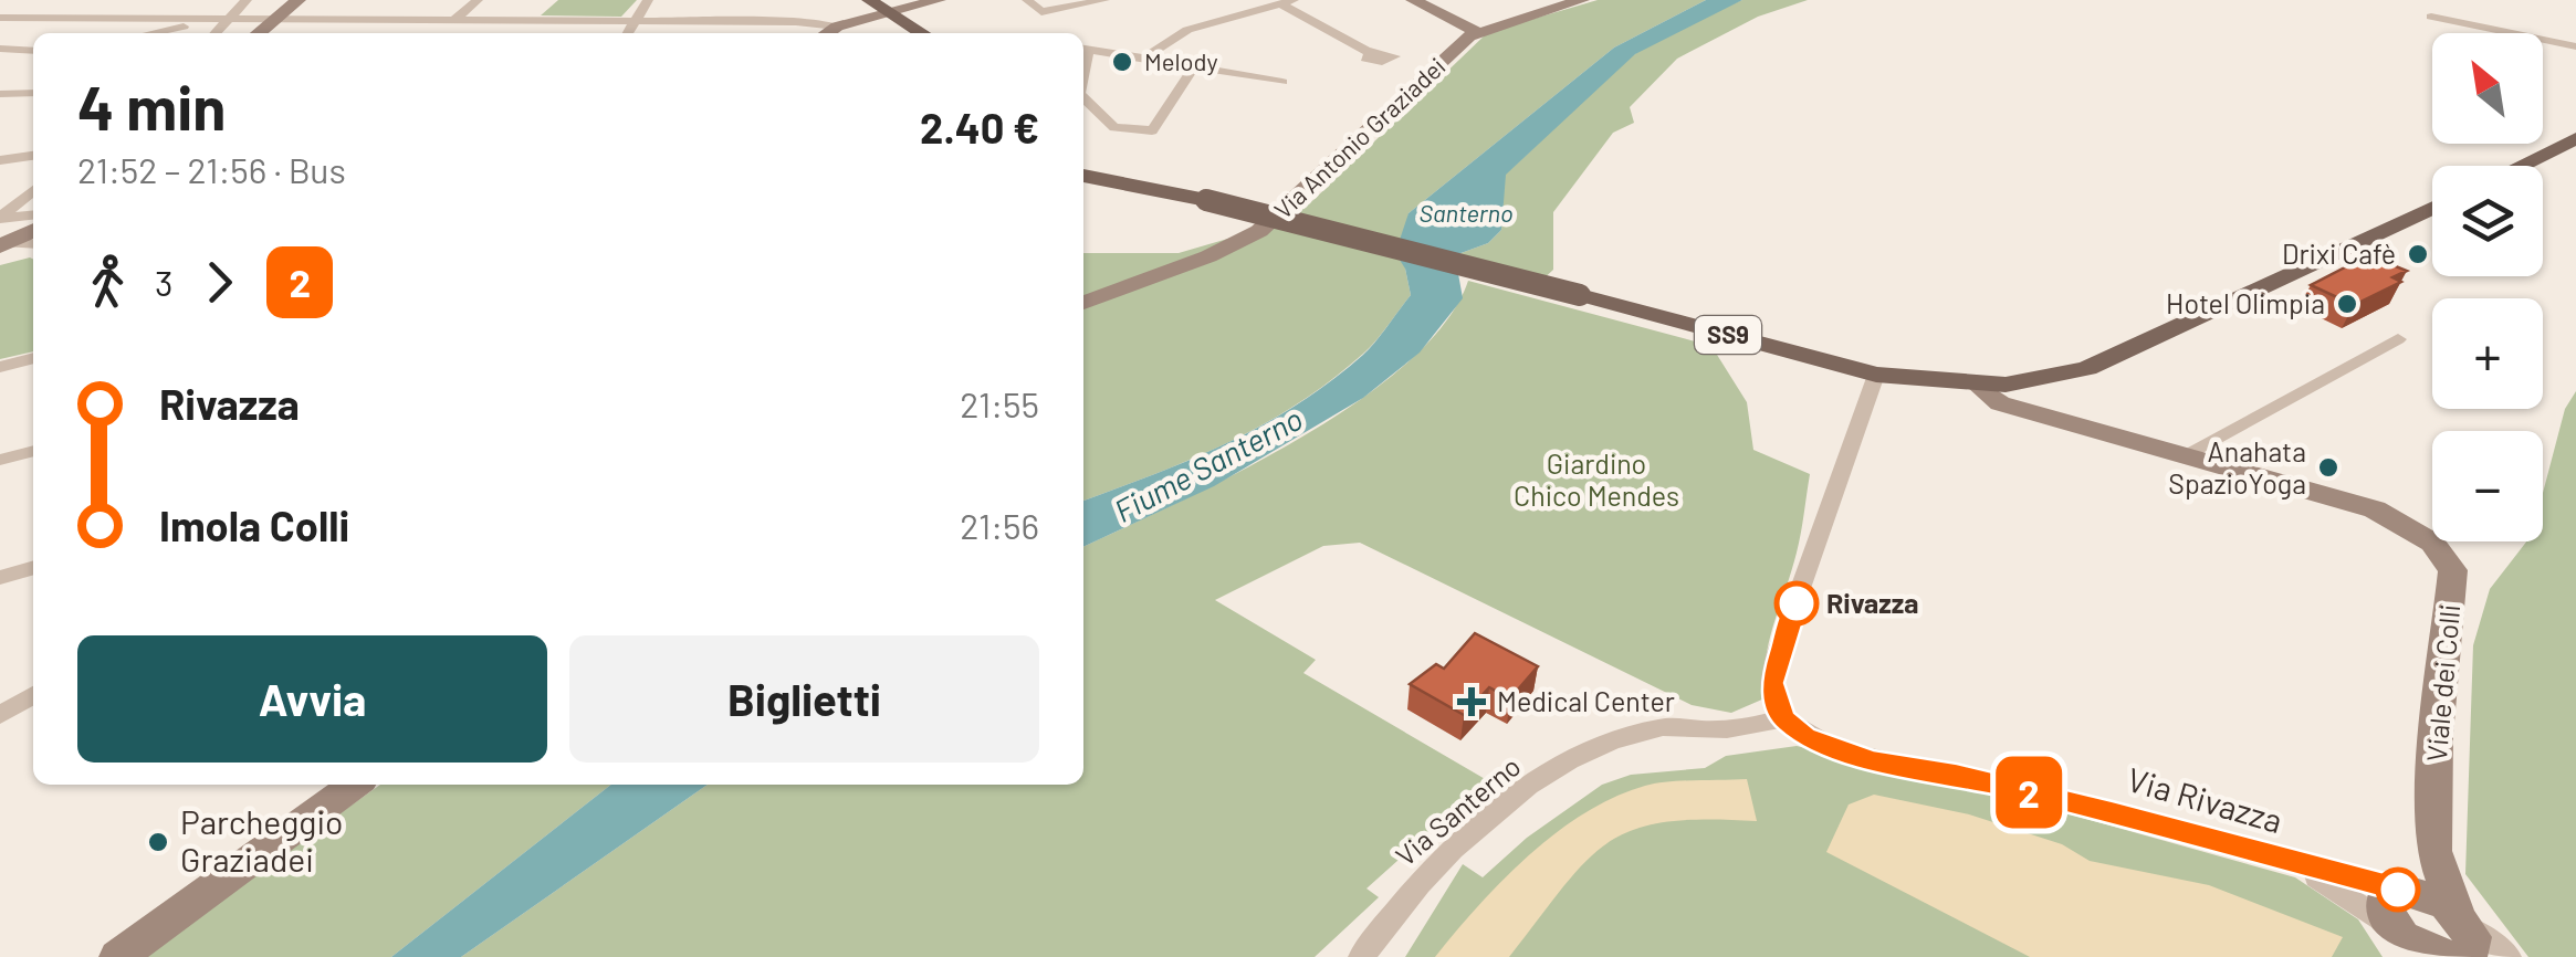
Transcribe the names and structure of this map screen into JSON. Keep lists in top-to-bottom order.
{
  "streets": {
    "main road": ["SS9"],
    "street": [
      "Via Antonio Graziadei",
      "Viale dei Colli",
      "Via Rivazza",
      "Via Santerno"
    ]
  },
  "crossings": [
    ["SS9", "Viale dei Colli"],
    ["Via Rivazza", "Via Santerno"]
  ],
  "water": ["Santerno", "Fiume Santerno"],
  "parks": ["Giardino Chico Mendes"],
  "places": {
    "other": [
      "Melody",
      "Drixi Cafè",
      "Hotel Olimpia",
      "Anahata SpazioYoga",
      "Rivazza",
      "Parcheggio Graziadei"
    ],
    "health": ["Medical Center"]
  },
  "lines": ["bus line 2"],
  "north": "top left",
  "page": {
    "on_map": "2",
    "map_buttons": ["+", "−"],
    "heading": ["4 min", "21:52 – 21:56 · Bus", "2.40 €"],
    "legs": ["3", "2"],
    "list": [
      {
        "name": "Rivazza",
        "value": "21:55"
      },
      {
        "name": "Imola Colli",
        "value": "21:56"
      }
    ],
    "buttons": ["Avvia", "Biglietti"]
  }
}
